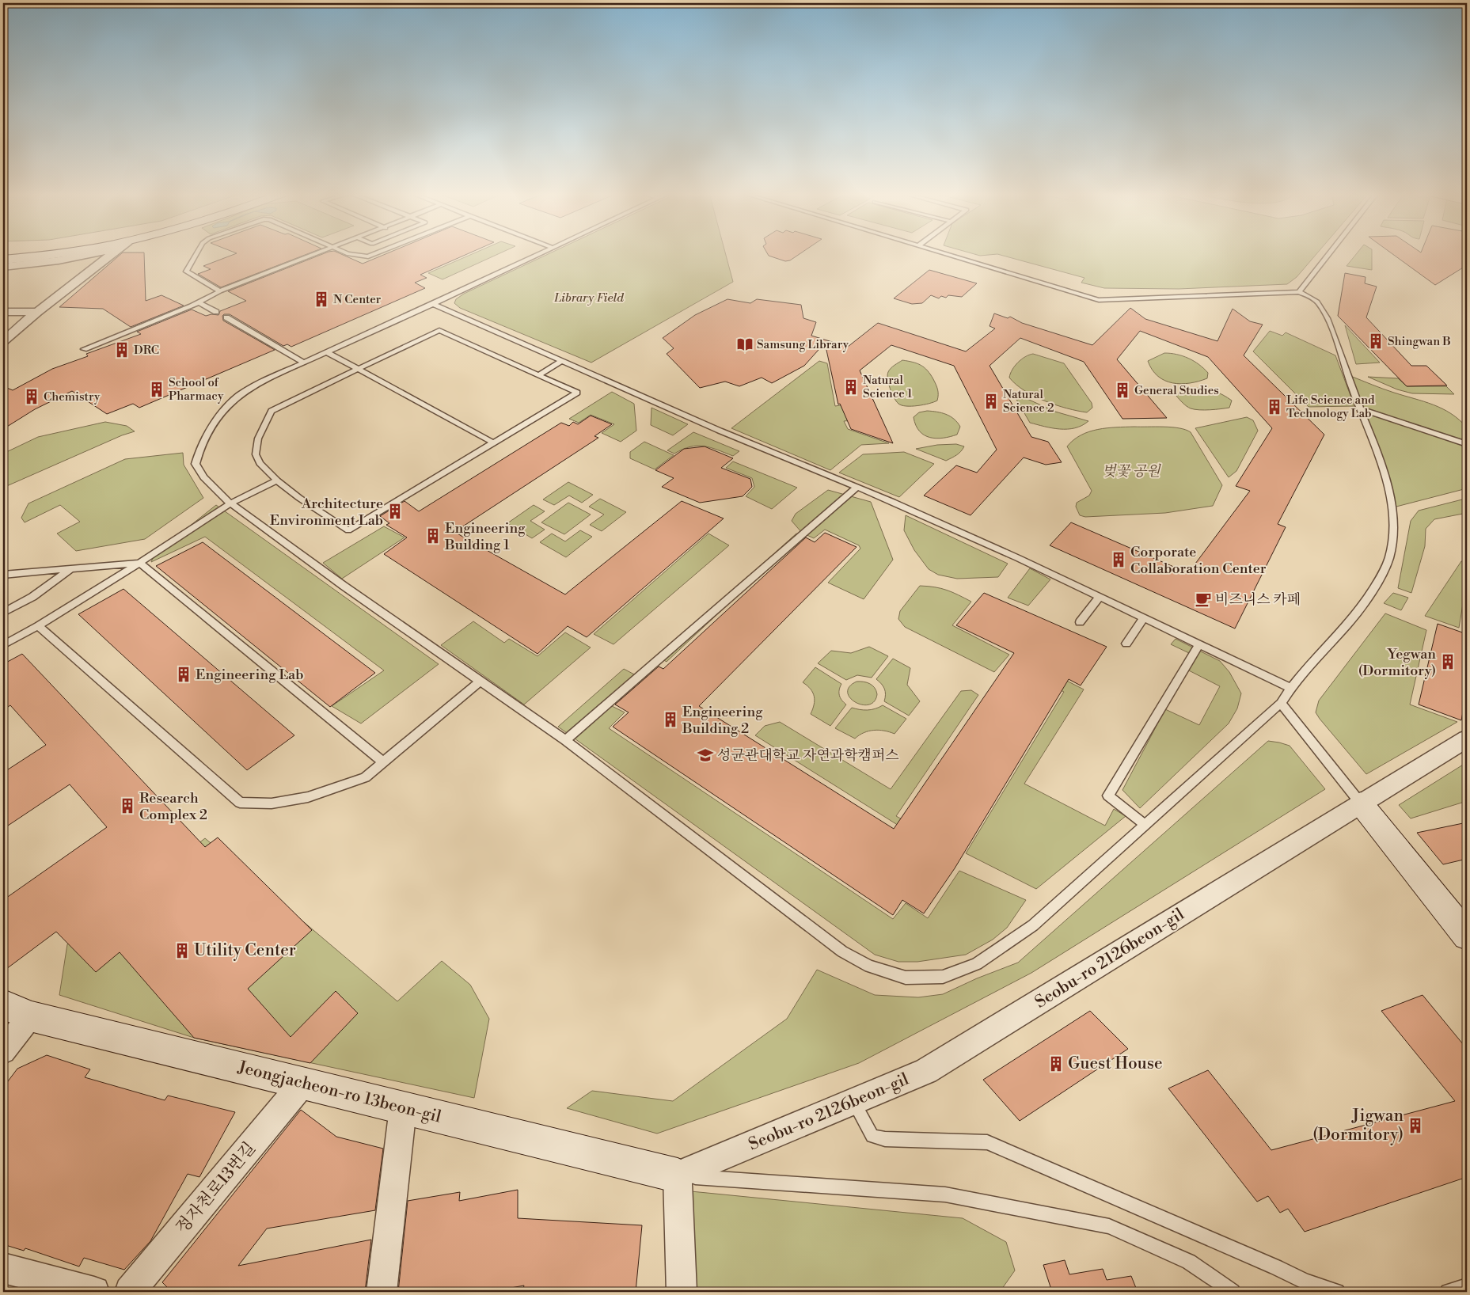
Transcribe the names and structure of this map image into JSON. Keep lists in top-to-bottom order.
{
  "streets": {
    "street": ["Seobu-ro 2126beon-gil", "Jeongjacheon-ro 13beon-gil", "정자천로13번길"]
  },
  "crossings": [
    ["Seobu-ro 2126beon-gil", "Jeongjacheon-ro 13beon-gil"],
    ["Jeongjacheon-ro 13beon-gil", "정자천로13번길"]
  ],
  "parks": ["Library Field", "벚꽃 공원"],
  "places": {
    "building": [
      "N Center",
      "Shingwan B",
      "DRC",
      "Natural Science 1",
      "School of Pharmacy",
      "General Studies",
      "Chemistry",
      "Natural Science 2",
      "Life Science and Technology Lab",
      "Architecture Environment Lab",
      "Engineering Building 1",
      "Corporate Collaboration Center",
      "Yegwan (Dormitory)",
      "Engineering Lab",
      "Engineering Building 2",
      "Research Complex 2",
      "Utility Center",
      "Guest House",
      "Jigwan (Dormitory)"
    ],
    "library": ["Samsung Library"],
    "cafe": ["비즈니스 카페"],
    "school or university": ["성균관대학교 자연과학캠퍼스"]
  }
}
